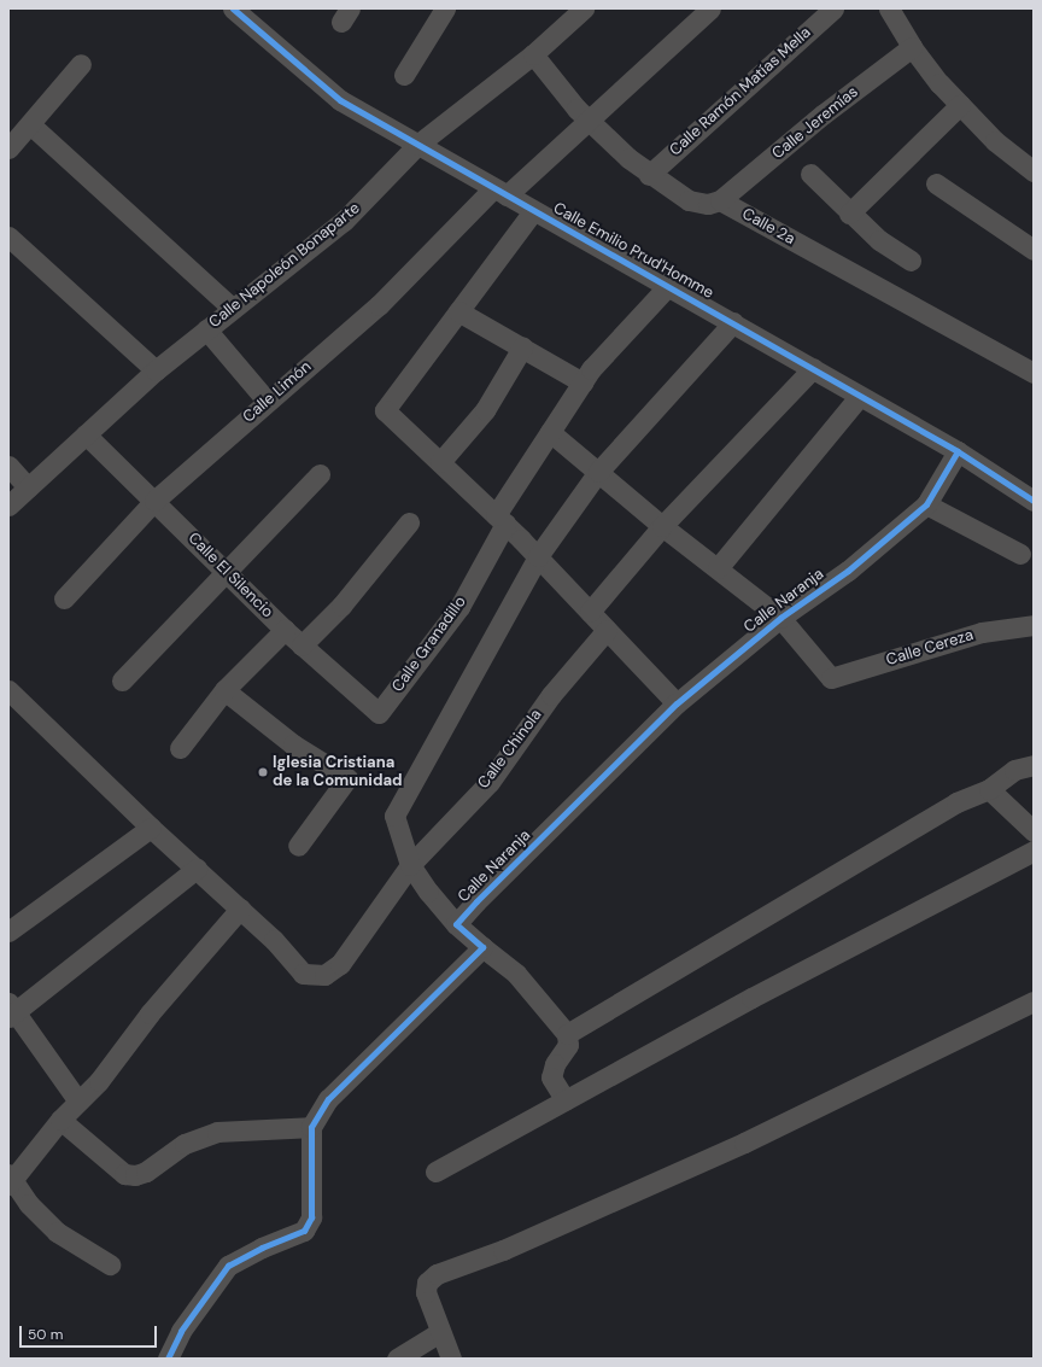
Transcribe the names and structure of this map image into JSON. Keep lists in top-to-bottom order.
{
  "streets": {
    "street": [
      "Calle Ramón Matías Mella",
      "Calle Jeremías",
      "Calle 2a",
      "Calle Emilio Prud'Homme",
      "Calle Napoleón Bonaparte",
      "Calle Limón",
      "Calle El Silencio",
      "Calle Naranja",
      "Calle Granadillo",
      "Calle Cereza",
      "Calle Chinola"
    ]
  },
  "crossings": [
    ["Calle Jeremías", "Calle 2a"],
    ["Calle Emilio Prud'Homme", "Calle Napoleón Bonaparte"],
    ["Calle Emilio Prud'Homme", "Calle Limón"],
    ["Calle Emilio Prud'Homme", "Calle Naranja"],
    ["Calle Emilio Prud'Homme", "Calle Granadillo"],
    ["Calle Napoleón Bonaparte", "Calle El Silencio"],
    ["Calle Limón", "Calle El Silencio"],
    ["Calle El Silencio", "Calle Granadillo"],
    ["Calle Naranja", "Calle Cereza"]
  ],
  "places": ["Iglesia Cristiana de la Comunidad"],
  "scale_bar": "50 m"
}
